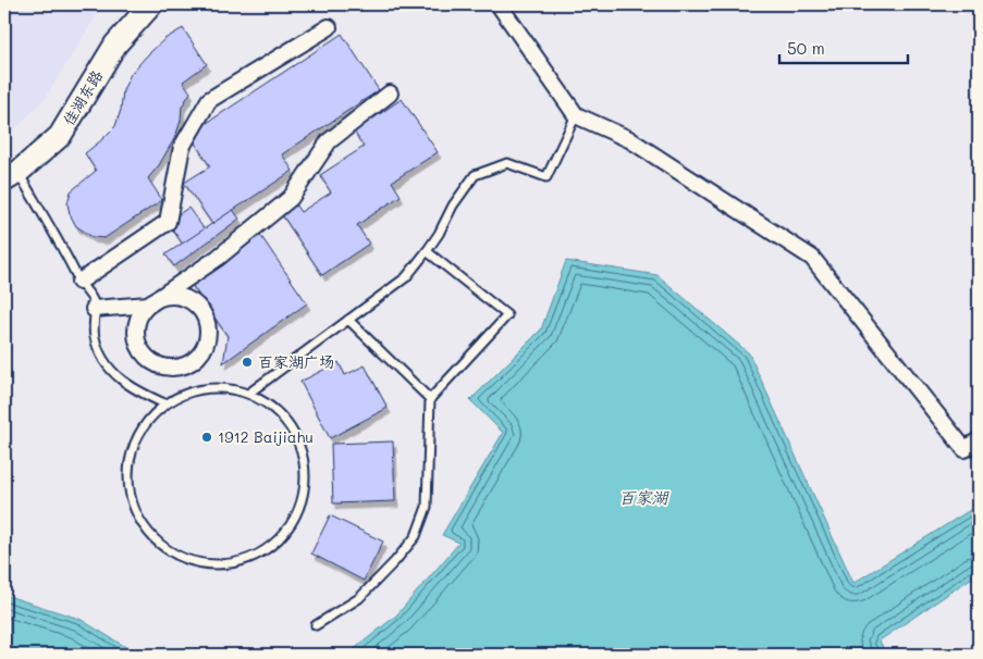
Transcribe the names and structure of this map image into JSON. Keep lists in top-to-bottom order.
{
  "streets": {
    "street": ["佳湖东路"]
  },
  "water": ["百家湖"],
  "places": ["百家湖广场", "1912 Baijiahu"],
  "scale_bar": "50 m"
}
